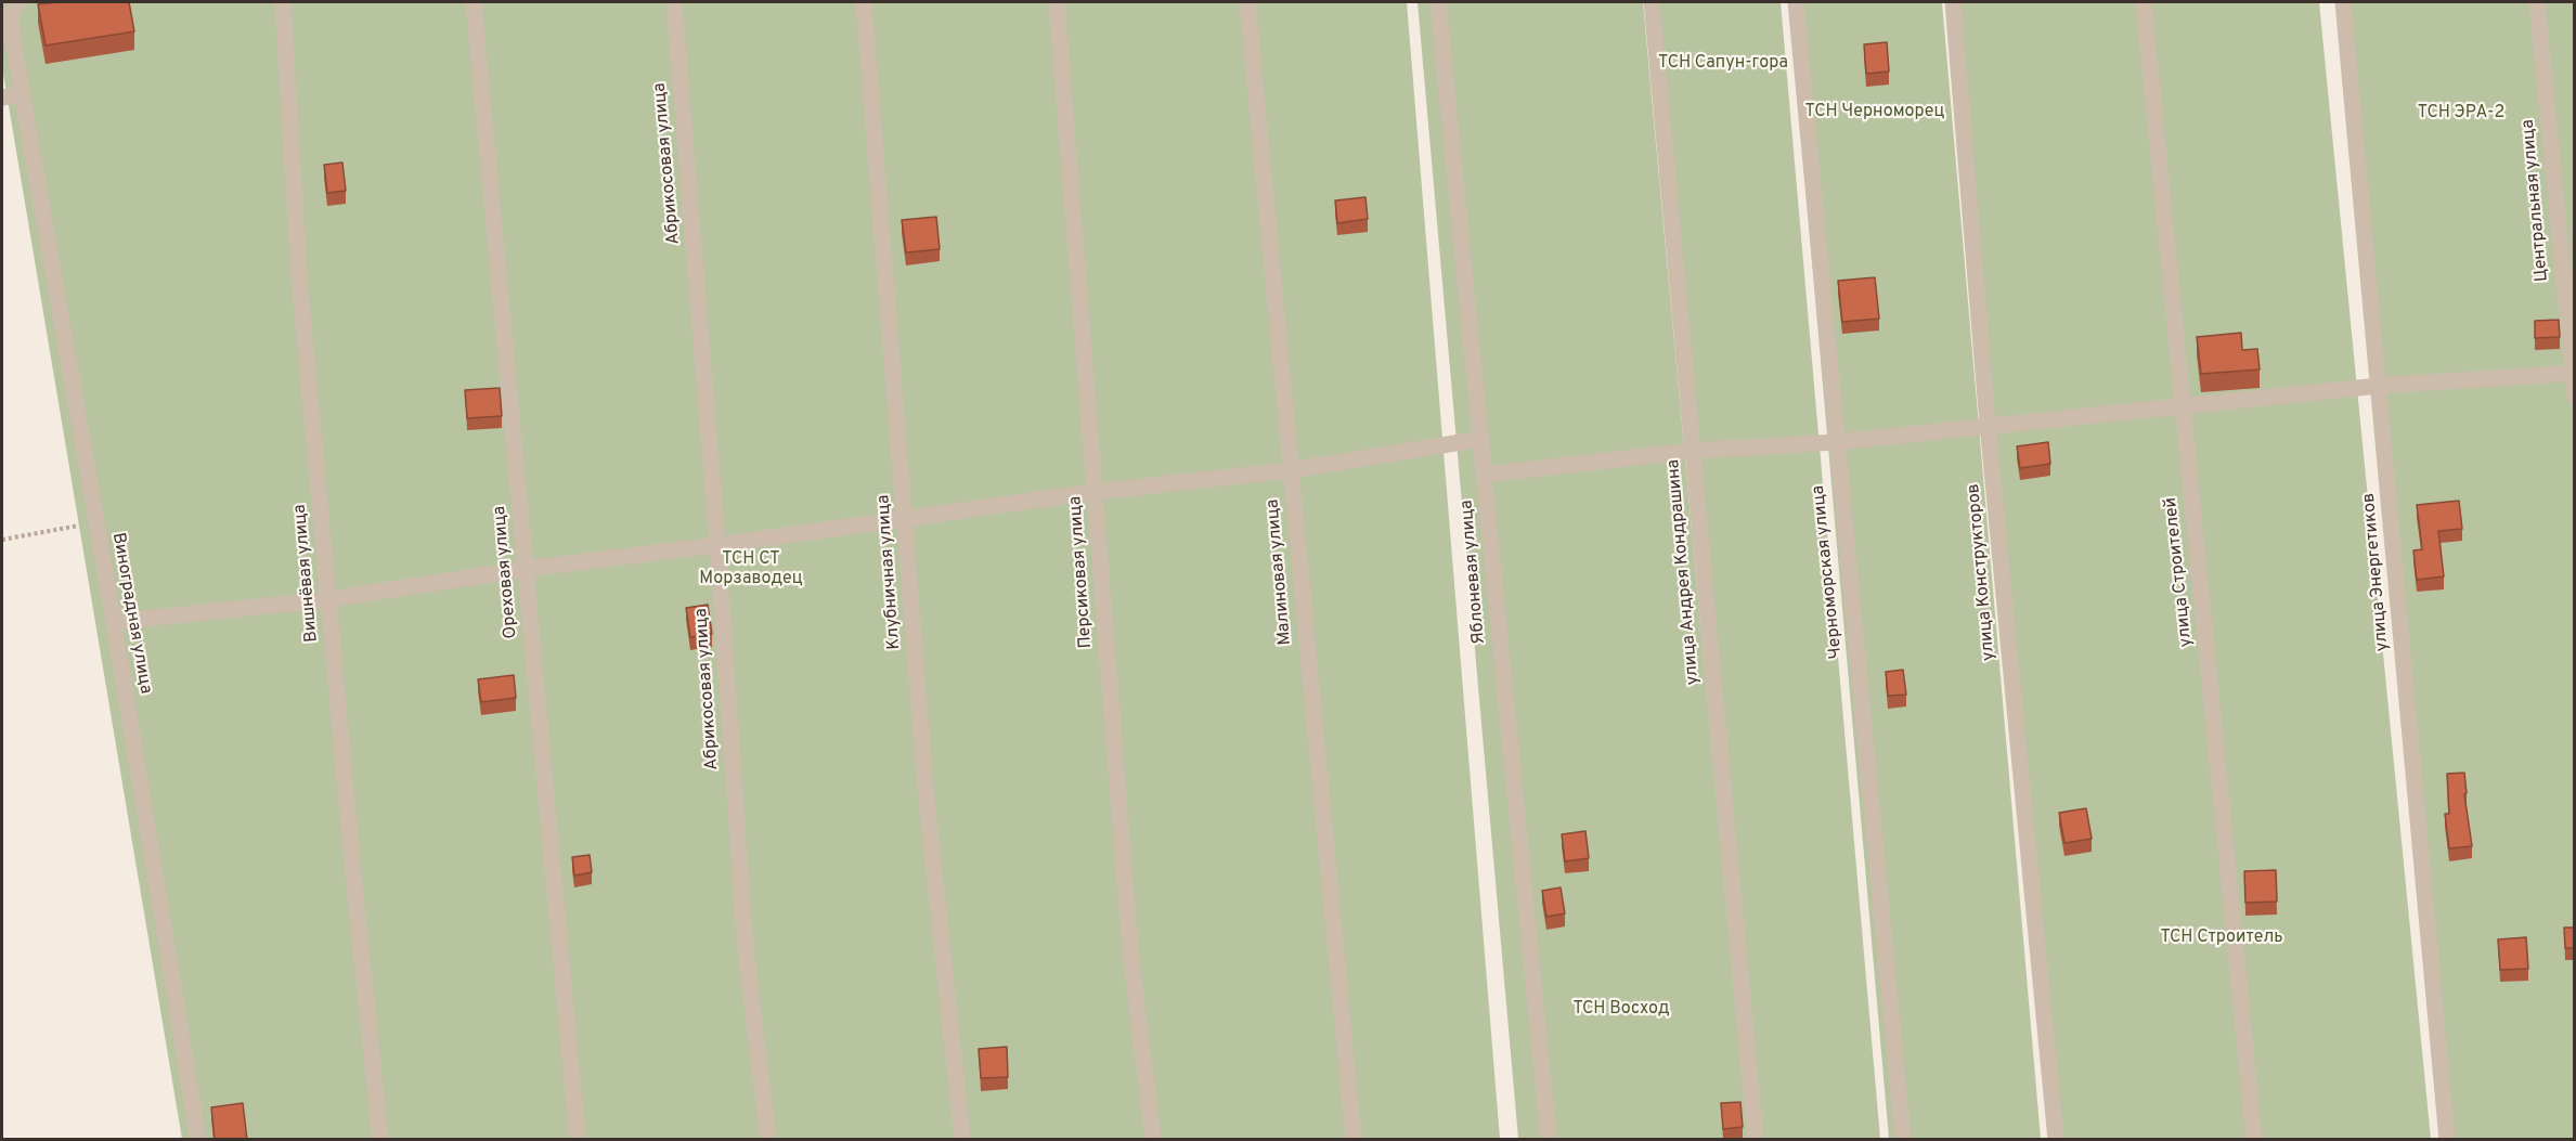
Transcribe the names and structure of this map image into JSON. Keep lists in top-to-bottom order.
{
  "streets": {
    "street": [
      "Абрикосовая улица",
      "Центральная улица",
      "Ореховая улица",
      "Клубничная улица",
      "Персиковая улица",
      "Малиновая улица",
      "Яблоневая улица",
      "улица Андрея Кондрашина",
      "Черноморская улица",
      "улица Конструкторов",
      "улица Строителей",
      "улица Энергетиков",
      "Вишнёвая улица",
      "Виноградная улица"
    ]
  },
  "parks": [
    "ТСН Сапун-гора",
    "ТСН Черноморец",
    "ТСН ЭРА-2",
    "ТСН СТ Морзаводец",
    "ТСН Строитель",
    "ТСН Восход"
  ]
}
